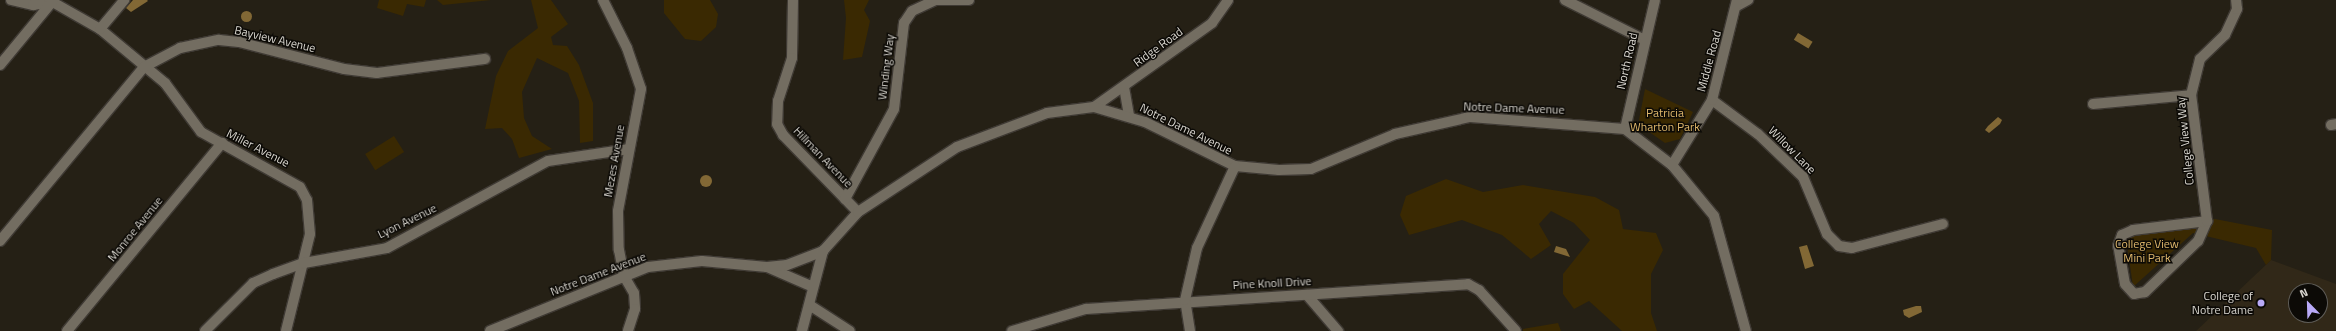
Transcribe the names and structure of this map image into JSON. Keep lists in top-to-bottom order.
{
  "streets": {
    "street": [
      "Bayview Avenue",
      "Ridge Road",
      "North Road",
      "Middle Road",
      "Winding Way",
      "Notre Dame Avenue",
      "College View Way",
      "Miller Avenue",
      "Willow Lane",
      "Hillman Avenue",
      "Mezes Avenue",
      "Lyon Avenue",
      "Monroe Avenue",
      "Pine Knoll Drive"
    ]
  },
  "crossings": [
    ["Bayview Avenue", "Miller Avenue"],
    ["Ridge Road", "Notre Dame Avenue"],
    ["North Road", "Notre Dame Avenue"],
    ["Middle Road", "Willow Lane"],
    ["Winding Way", "Hillman Avenue"],
    ["Notre Dame Avenue", "Hillman Avenue"],
    ["Notre Dame Avenue", "Mezes Avenue"],
    ["Miller Avenue", "Lyon Avenue"],
    ["Miller Avenue", "Monroe Avenue"],
    ["Mezes Avenue", "Lyon Avenue"]
  ],
  "parks": ["Patricia Wharton Park", "College View Mini Park"],
  "places": ["College of Notre Dame"],
  "north": "top left"
}
